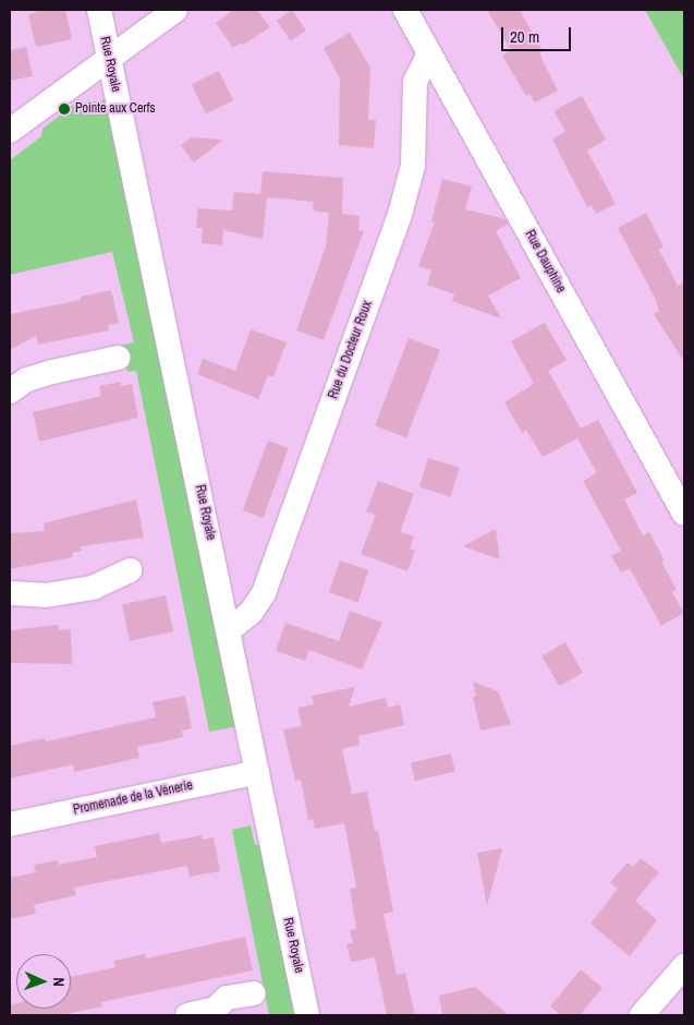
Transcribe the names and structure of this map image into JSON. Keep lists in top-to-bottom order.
{
  "streets": {
    "street": [
      "Rue Royale",
      "Rue Dauphine",
      "Rue du Docteur Roux",
      "Promenade de la Vénerie"
    ]
  },
  "crossings": [
    ["Rue Royale", "Rue du Docteur Roux"],
    ["Rue Royale", "Promenade de la Vénerie"],
    ["Rue Dauphine", "Rue du Docteur Roux"]
  ],
  "places": ["Pointe aux Cerfs"],
  "scale_bar": "20 m",
  "north": "right"
}
